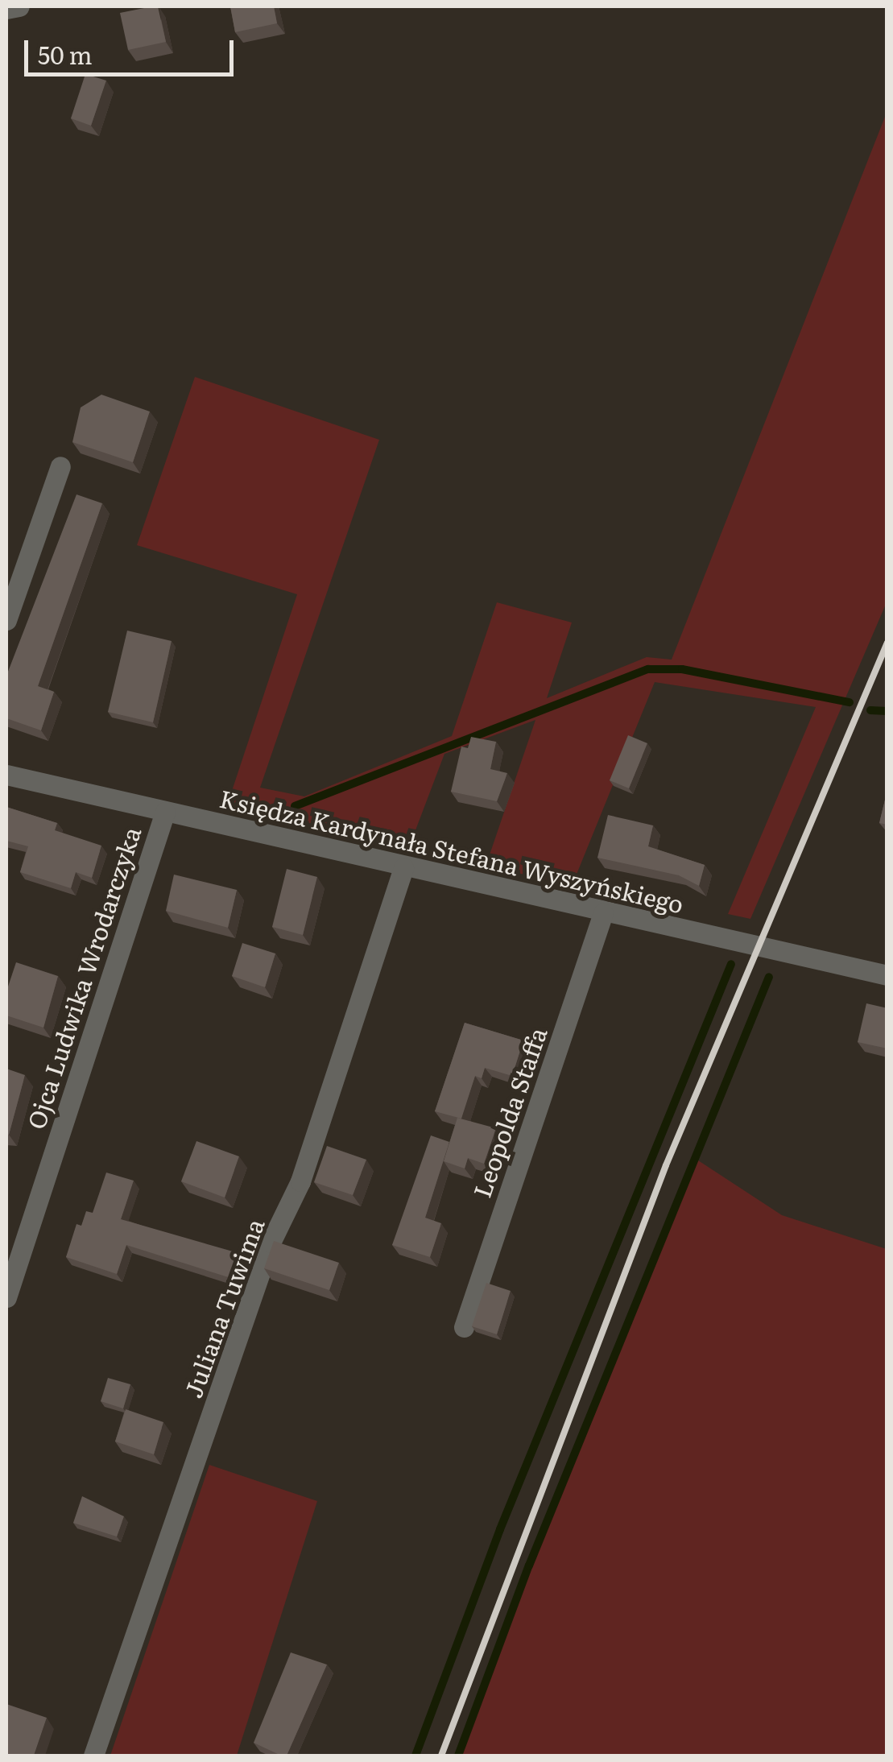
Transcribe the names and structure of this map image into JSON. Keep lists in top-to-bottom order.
{
  "streets": {
    "street": [
      "Księdza Kardynała Stefana Wyszyńskiego",
      "Ojca Ludwika Wrodarczyka",
      "Leopolda Staffa",
      "Juliana Tuwima"
    ]
  },
  "crossings": [
    ["Księdza Kardynała Stefana Wyszyńskiego", "Ojca Ludwika Wrodarczyka"],
    ["Księdza Kardynała Stefana Wyszyńskiego", "Leopolda Staffa"],
    ["Księdza Kardynała Stefana Wyszyńskiego", "Juliana Tuwima"]
  ],
  "scale_bar": "50 m"
}
